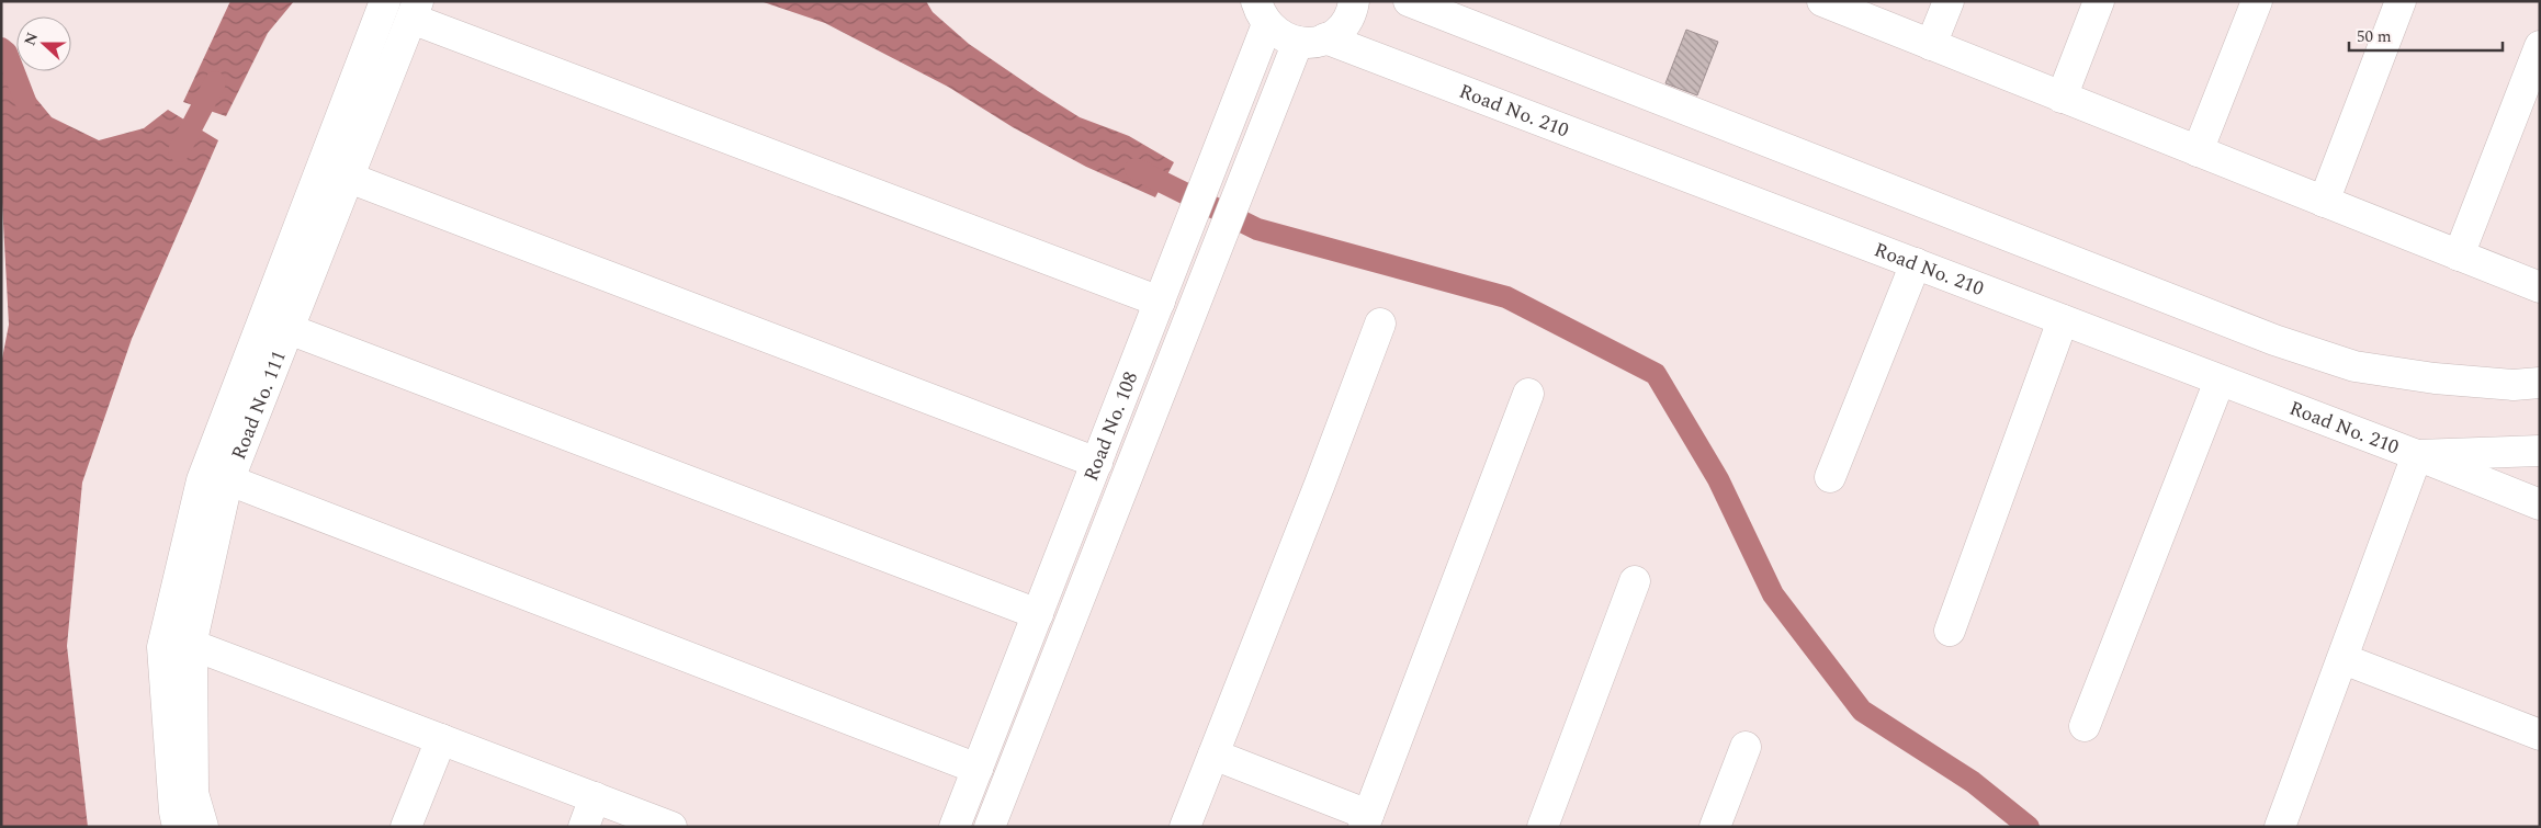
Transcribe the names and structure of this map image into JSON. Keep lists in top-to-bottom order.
{
  "streets": {
    "street": ["Road No. 210", "Road No. 111", "Road No. 108"]
  },
  "crossings": [
    ["Road No. 210", "Road No. 108"]
  ],
  "scale_bar": "50 m",
  "north": "left"
}
